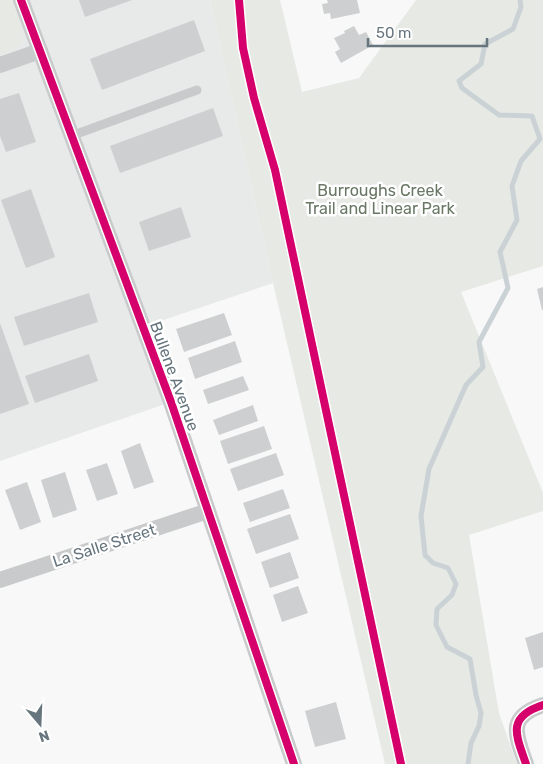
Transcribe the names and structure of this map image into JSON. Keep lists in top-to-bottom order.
{
  "streets": {
    "street": ["Bullene Avenue", "La Salle Street"]
  },
  "crossings": [
    ["Bullene Avenue", "La Salle Street"]
  ],
  "parks": ["Burroughs Creek Trail and Linear Park"],
  "scale_bar": "50 m",
  "north": "bottom"
}
